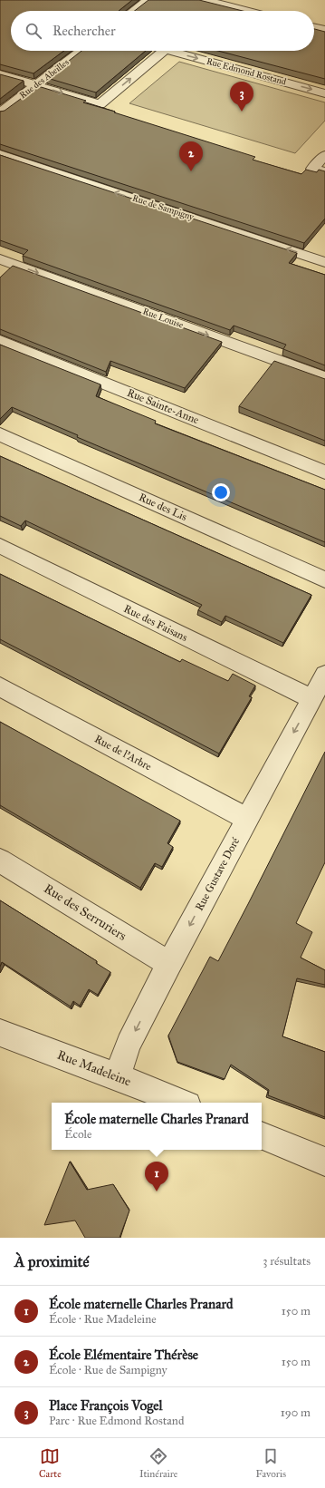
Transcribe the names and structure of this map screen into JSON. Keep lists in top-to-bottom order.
{
  "streets": {
    "street": [
      "Rue Edmond Rostand",
      "Rue des Abeilles",
      "Rue de Sampigny",
      "Rue Louise",
      "Rue Sainte-Anne",
      "Rue des Lis",
      "Rue des Faisans",
      "Rue de l'Arbre",
      "Rue Gustave Doré",
      "Rue des Serruriers",
      "Rue Madeleine"
    ]
  },
  "crossings": [
    ["Rue des Faisans", "Rue Gustave Doré"],
    ["Rue de l'Arbre", "Rue Gustave Doré"],
    ["Rue Gustave Doré", "Rue des Serruriers"],
    ["Rue Gustave Doré", "Rue Madeleine"]
  ],
  "one_way": ["Rue de Sampigny", "Rue Louise", "Rue Gustave Doré"],
  "page": {
    "search": "Rechercher",
    "pins": ["3", "2", "1"],
    "popup": ["École maternelle Charles Pranard", "École"],
    "heading": ["À proximité", "3 résultats"],
    "list": [
      {
        "mark": "1",
        "name": "École maternelle Charles Pranard",
        "note": "École · Rue Madeleine",
        "value": "150 m"
      },
      {
        "mark": "2",
        "name": "École Elémentaire Thérèse",
        "note": "École · Rue de Sampigny",
        "value": "150 m"
      },
      {
        "mark": "3",
        "name": "Place François Vogel",
        "note": "Parc · Rue Edmond Rostand",
        "value": "190 m"
      }
    ],
    "nav": ["Carte", "Itinéraire", "Favoris"]
  }
}
